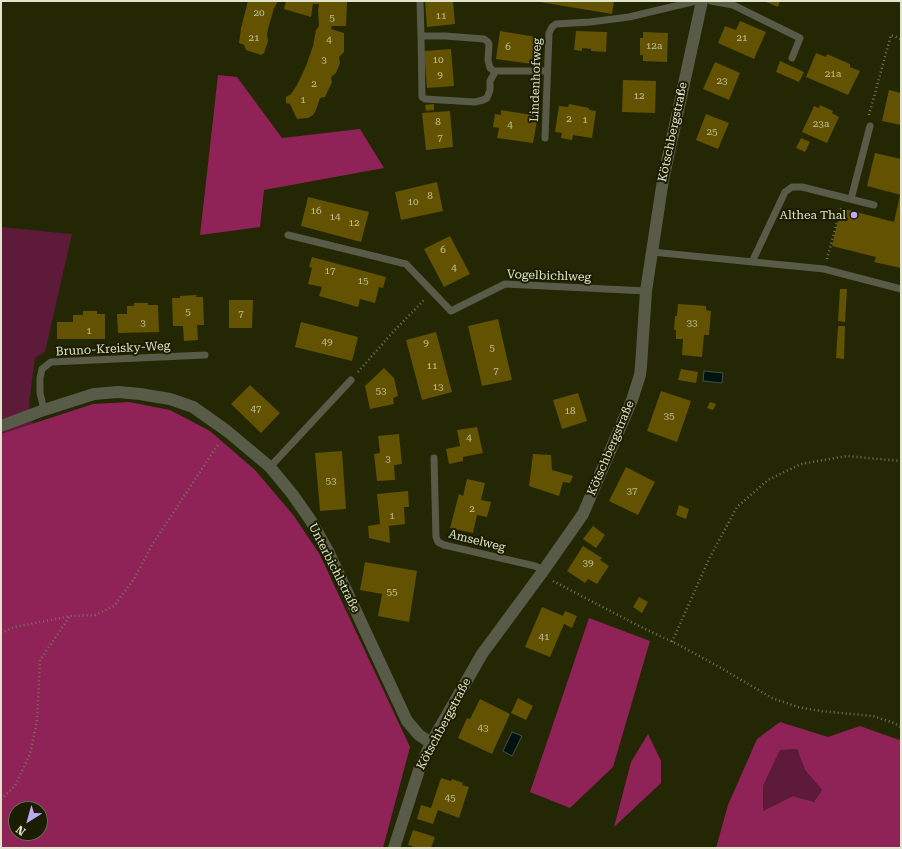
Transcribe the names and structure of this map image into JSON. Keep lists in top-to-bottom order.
{
  "streets": {
    "street": ["Kötschbergstraße", "Unterbichlstraße"],
    "lane": [
      "Lindenhofweg",
      "Vogelbichlweg",
      "Bruno-Kreisky-Weg",
      "Amselweg"
    ]
  },
  "crossings": [
    ["Kötschbergstraße", "Vogelbichlweg"],
    ["Kötschbergstraße", "Amselweg"],
    ["Kötschbergstraße", "Unterbichlstraße"],
    ["Bruno-Kreisky-Weg", "Unterbichlstraße"]
  ],
  "places": ["Althea Thal"],
  "house_numbers": [
    "20",
    "11",
    "5",
    "21",
    "21",
    "4",
    "12a",
    "6",
    "3",
    "10",
    "21a",
    "9",
    "23",
    "2",
    "12",
    "1",
    "2",
    "1",
    "8",
    "23a",
    "4",
    "25",
    "7",
    "8",
    "10",
    "16",
    "14",
    "12",
    "6",
    "4",
    "17",
    "15",
    "5",
    "7",
    "3",
    "33",
    "1",
    "49",
    "9",
    "5",
    "11",
    "7",
    "13",
    "53",
    "47",
    "18",
    "35",
    "4",
    "3",
    "53",
    "37",
    "2",
    "1",
    "39",
    "55",
    "41",
    "43",
    "45"
  ],
  "north": "bottom left"
}
